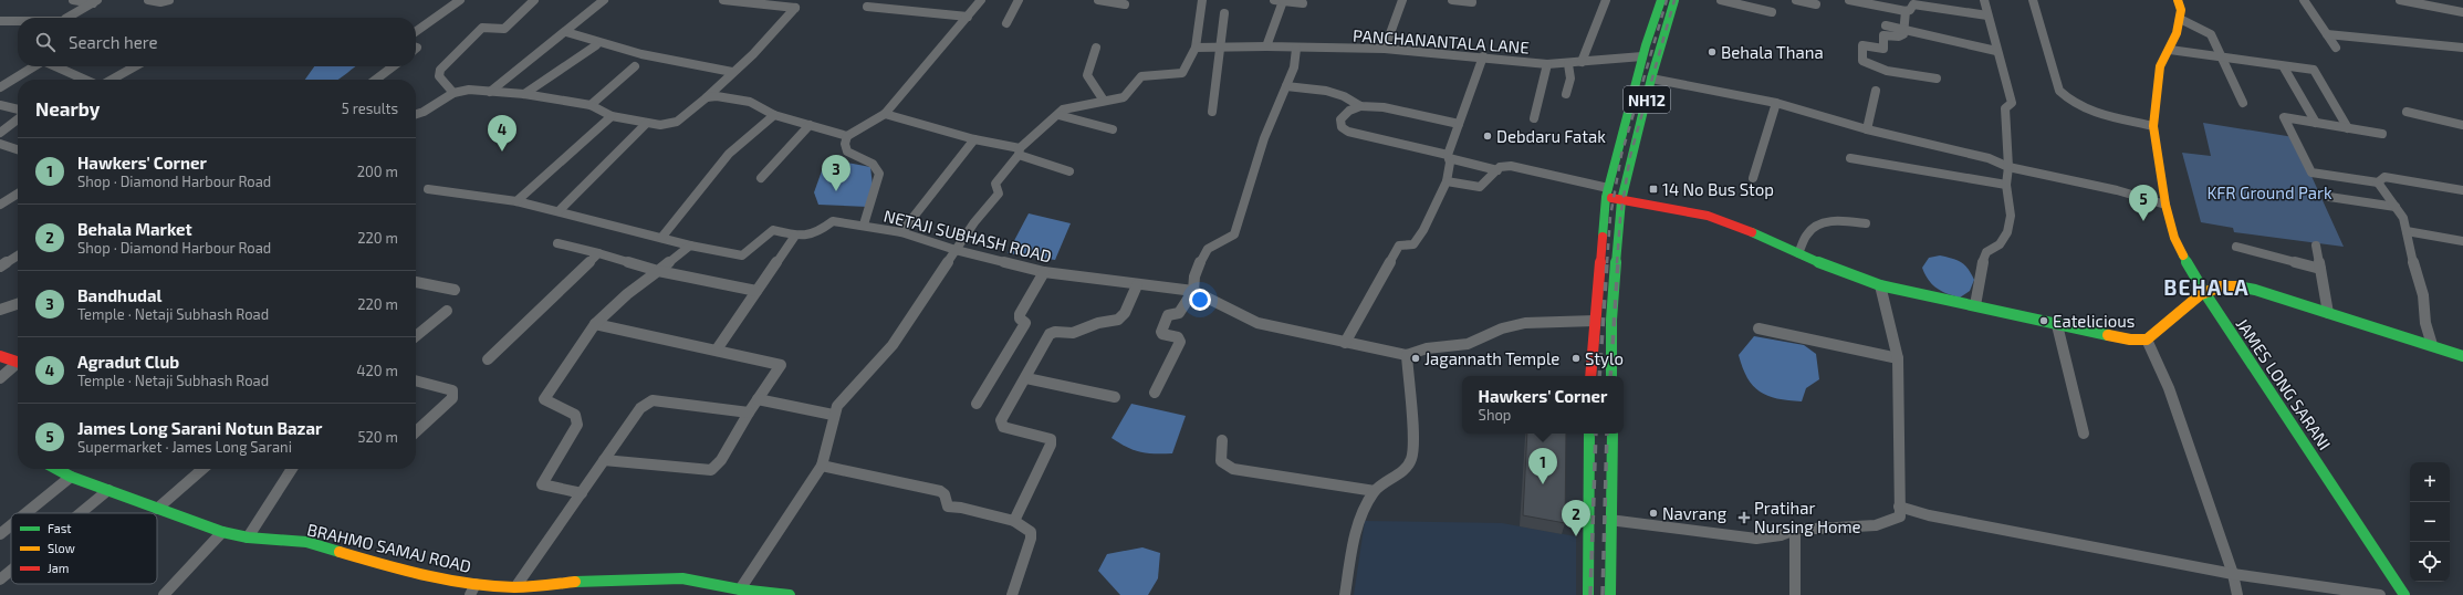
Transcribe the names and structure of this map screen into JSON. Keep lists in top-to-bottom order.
{
  "streets": {
    "main road": ["NH12", "JAMES LONG SARANI", "BRAHMO SAMAJ ROAD"],
    "street": ["PANCHANANTALA LANE", "NETAJI SUBHASH ROAD"]
  },
  "crossings": [
    ["PANCHANANTALA LANE", "NH12"],
    ["NH12", "NETAJI SUBHASH ROAD"]
  ],
  "districts": ["BEHALA"],
  "parks": ["KFR Ground Park"],
  "places": {
    "other": [
      "Behala Thana",
      "Debdaru Fatak",
      "Eatelicious",
      "Jagannath Temple",
      "Stylo",
      "Navrang"
    ],
    "transit": ["14 No Bus Stop"],
    "health": ["Pratihar Nursing Home"]
  },
  "legend": ["Fast", "Slow", "Jam"],
  "page": {
    "search": "Search here",
    "heading": ["Nearby", "5 results"],
    "pins": [
      "4",
      "3",
      "5",
      "1",
      "2"
    ],
    "list": [
      {
        "mark": "1",
        "name": "Hawkers' Corner",
        "note": "Shop · Diamond Harbour Road",
        "value": "200 m"
      },
      {
        "mark": "2",
        "name": "Behala Market",
        "note": "Shop · Diamond Harbour Road",
        "value": "220 m"
      },
      {
        "mark": "3",
        "name": "Bandhudal",
        "note": "Temple · Netaji Subhash Road",
        "value": "220 m"
      },
      {
        "mark": "4",
        "name": "Agradut Club",
        "note": "Temple · Netaji Subhash Road",
        "value": "420 m"
      },
      {
        "mark": "5",
        "name": "James Long Sarani Notun Bazar",
        "note": "Supermarket · James Long Sarani",
        "value": "520 m"
      }
    ],
    "popup": ["Hawkers' Corner", "Shop"],
    "map_buttons": ["+", "−"]
  }
}
